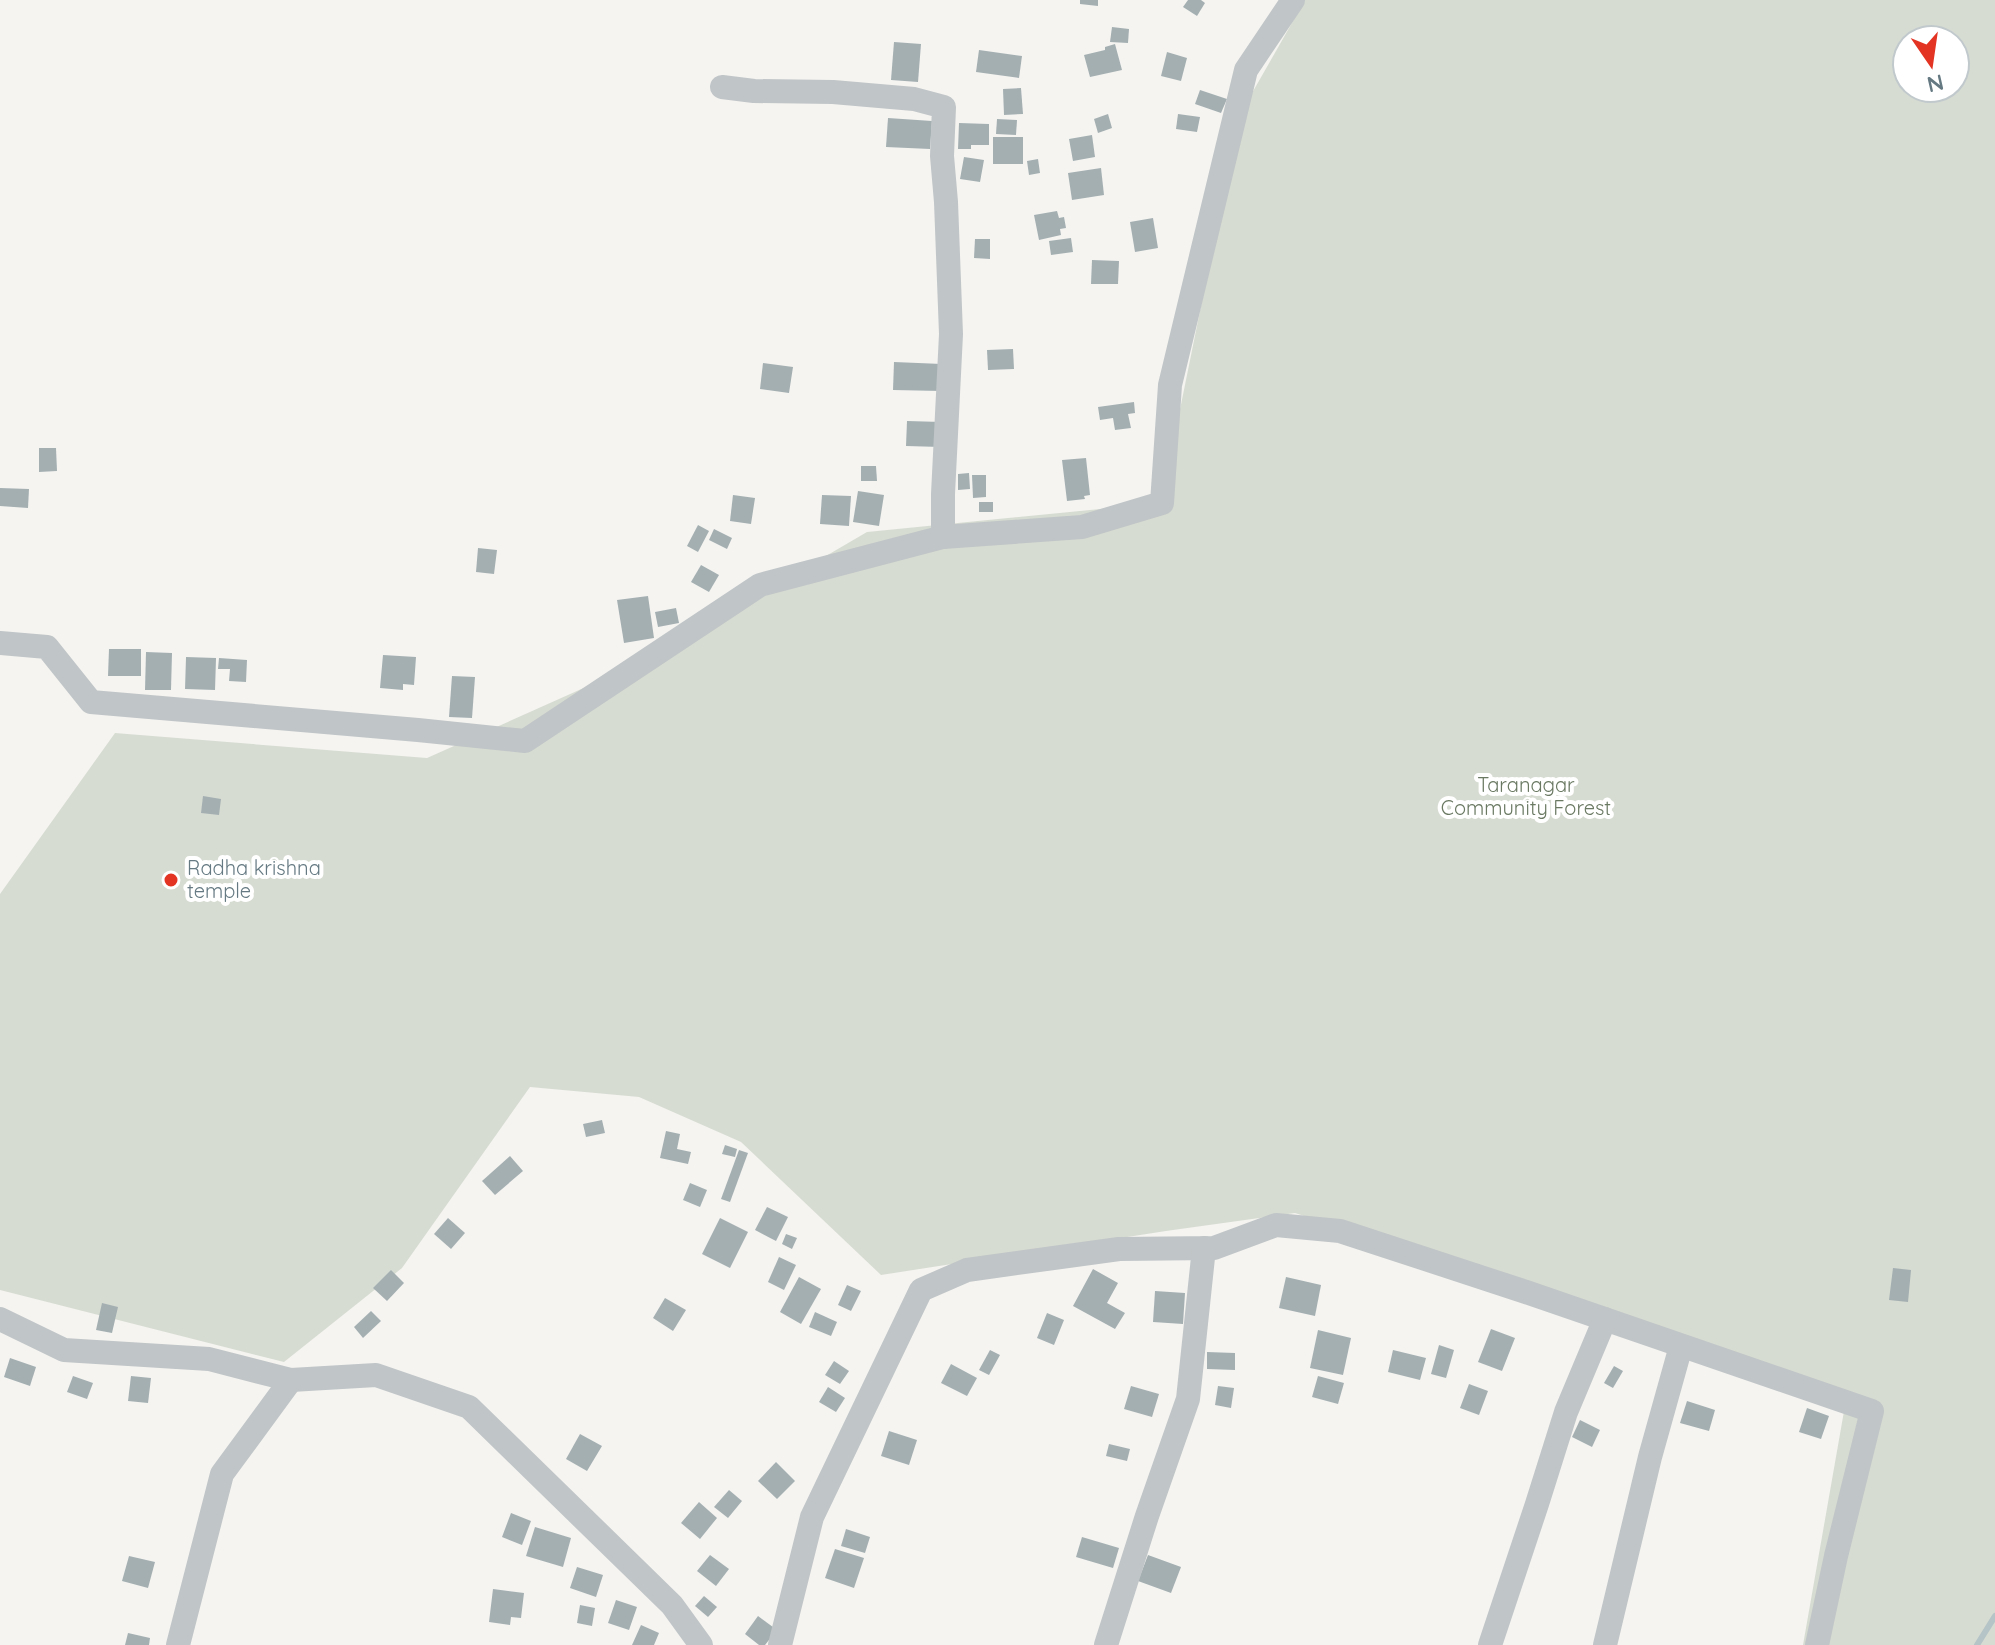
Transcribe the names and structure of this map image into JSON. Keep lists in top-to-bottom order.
{
  "parks": ["Taranagar Community Forest"],
  "places": ["Radha krishna temple"],
  "north": "bottom"
}
